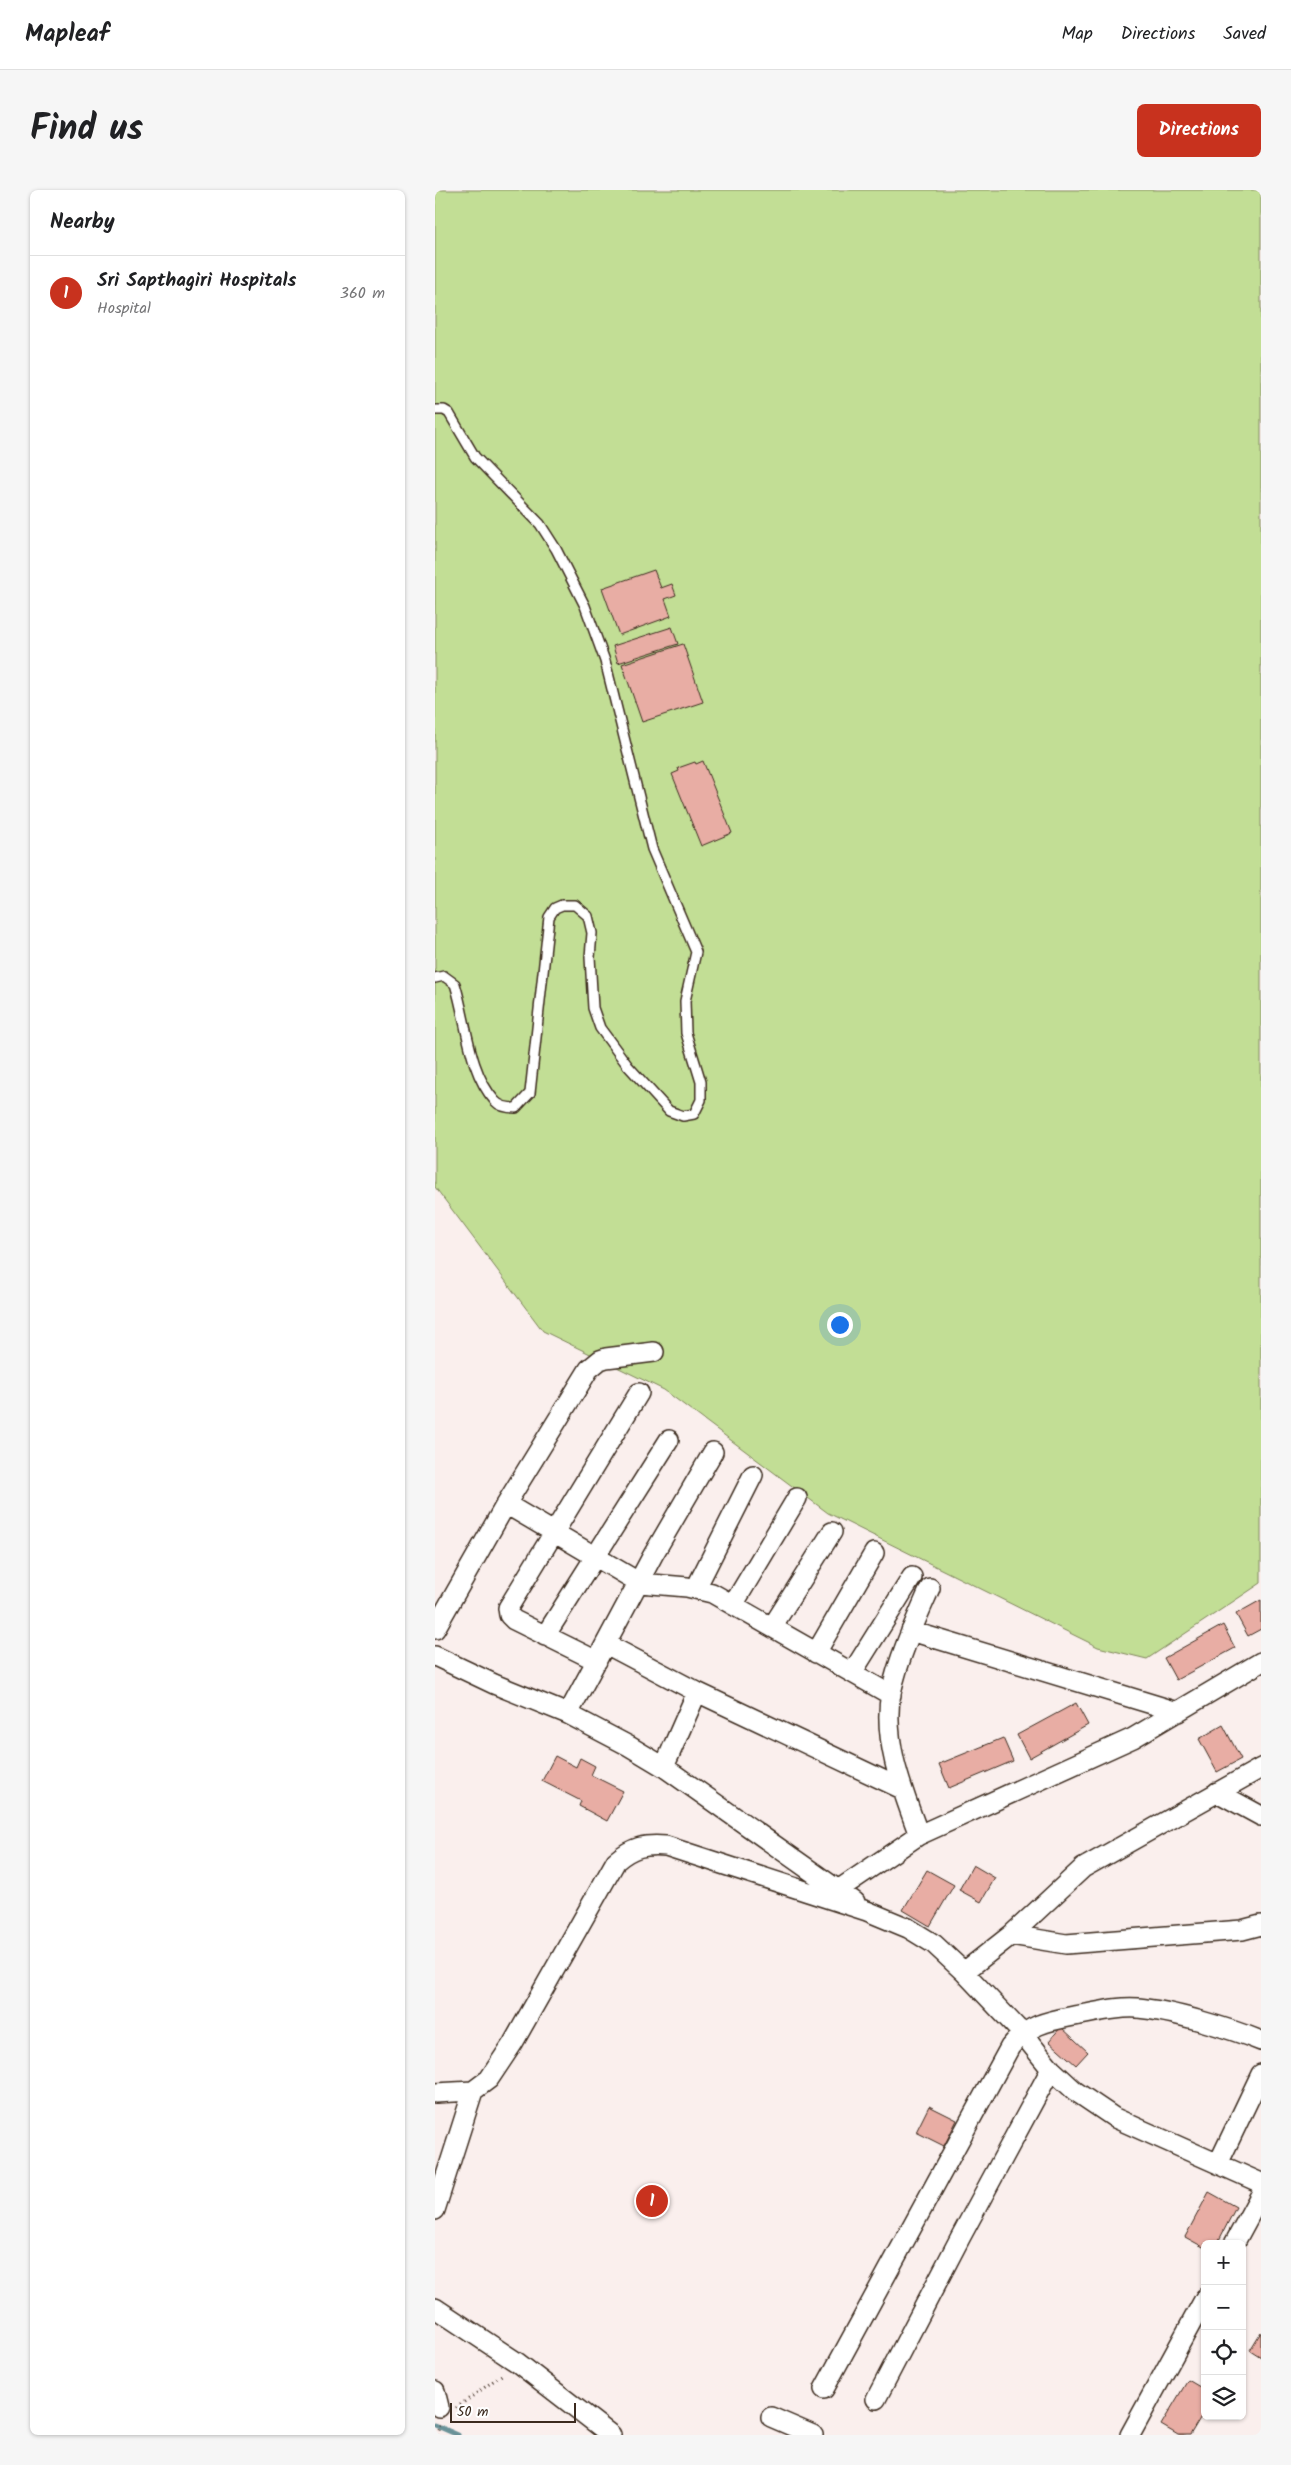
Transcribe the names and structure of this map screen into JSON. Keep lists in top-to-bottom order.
{
  "scale_bar": "50 m",
  "page": {
    "header": "Mapleaf",
    "nav": ["Map", "Directions", "Saved"],
    "title": "Find us",
    "buttons": "Directions",
    "heading": "Nearby",
    "list": [
      {
        "mark": "1",
        "name": "Sri Sapthagiri Hospitals",
        "note": "Hospital",
        "value": "360 m"
      }
    ],
    "pins": "1",
    "map_buttons": ["+", "−"],
    "scale": "50 m"
  }
}
